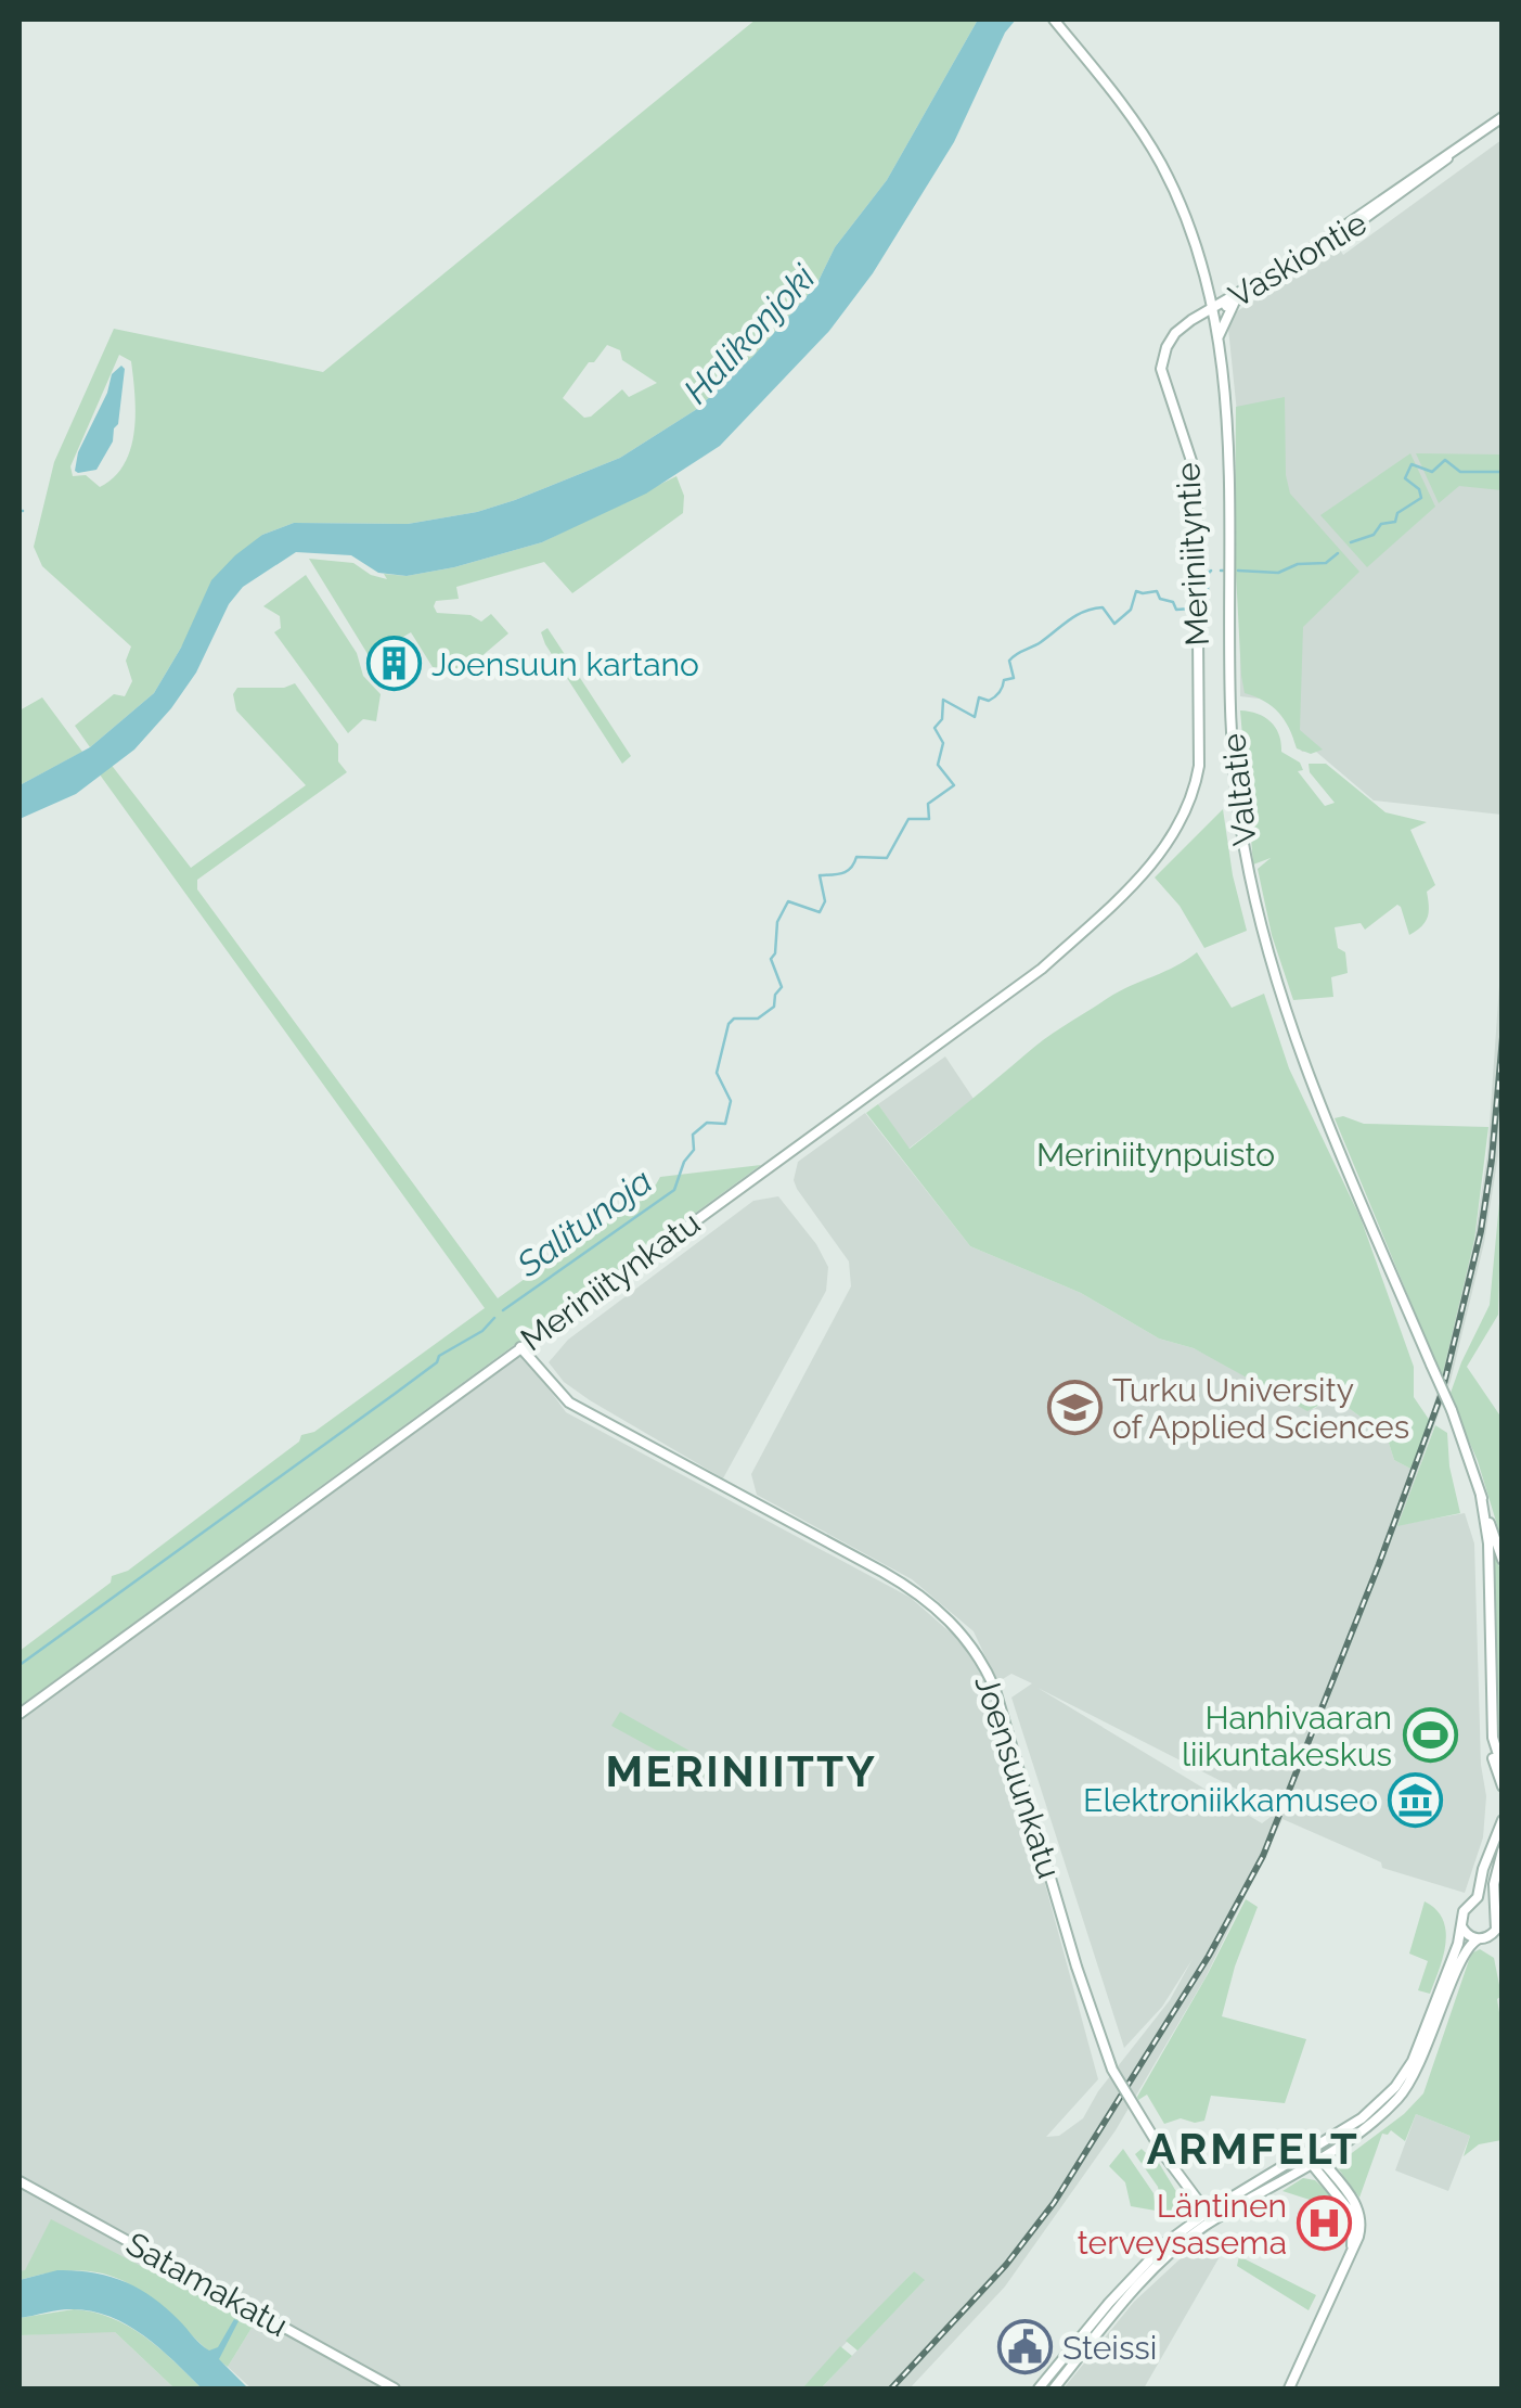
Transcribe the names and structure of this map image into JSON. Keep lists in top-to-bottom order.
{
  "streets": {
    "main road": [
      "Vaskiontie",
      "Meriniityntie",
      "Valtatie",
      "Meriniitynkatu",
      "Joensuunkatu",
      "Satamakatu"
    ]
  },
  "crossings": [
    ["Vaskiontie", "Meriniityntie"],
    ["Vaskiontie", "Valtatie"],
    ["Meriniityntie", "Valtatie"],
    ["Meriniityntie", "Meriniitynkatu"],
    ["Meriniitynkatu", "Joensuunkatu"]
  ],
  "districts": ["MERINIITTY", "ARMFELT"],
  "water": ["Halikonjoki", "Salitunoja"],
  "parks": ["Meriniitynpuisto"],
  "places": {
    "building": ["Joensuun kartano"],
    "school or university": ["Turku University of Applied Sciences"],
    "sports": ["Hanhivaaran liikuntakeskus"],
    "museum": ["Elektroniikkamuseo"],
    "hospital": ["Läntinen terveysasema"],
    "public building": ["Steissi"]
  }
}
